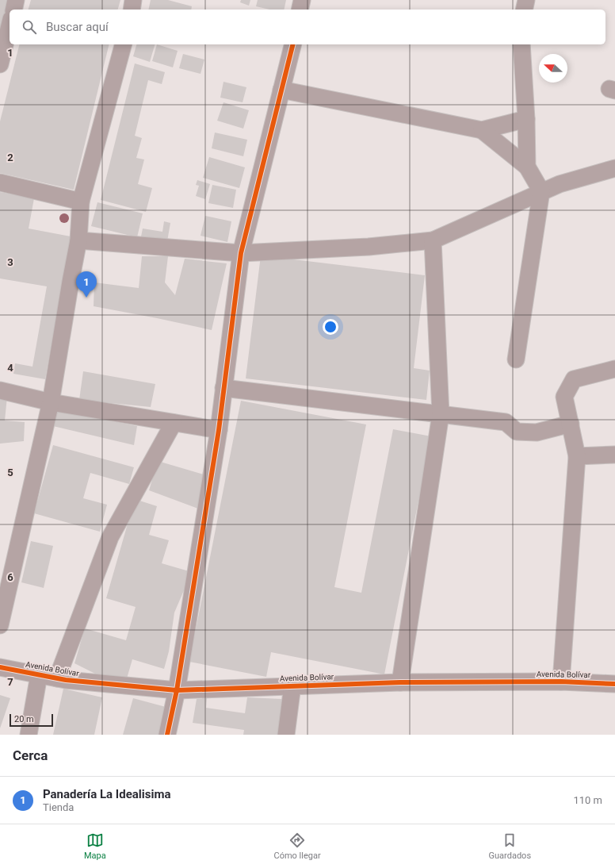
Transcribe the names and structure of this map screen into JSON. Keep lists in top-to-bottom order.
{
  "streets": {
    "street": ["Avenida Bolívar"]
  },
  "scale_bar": "20 m",
  "north": "left",
  "page": {
    "search": "Buscar aquí",
    "pins": "1",
    "scale": "20 m",
    "heading": "Cerca",
    "list": [
      {
        "mark": "1",
        "name": "Panadería La Idealisima",
        "note": "Tienda",
        "value": "110 m"
      }
    ],
    "nav": ["Mapa", "Cómo llegar", "Guardados"]
  },
  "grid": {
    "rows": [
      "1",
      "2",
      "3",
      "4",
      "5",
      "6",
      "7"
    ]
  }
}
